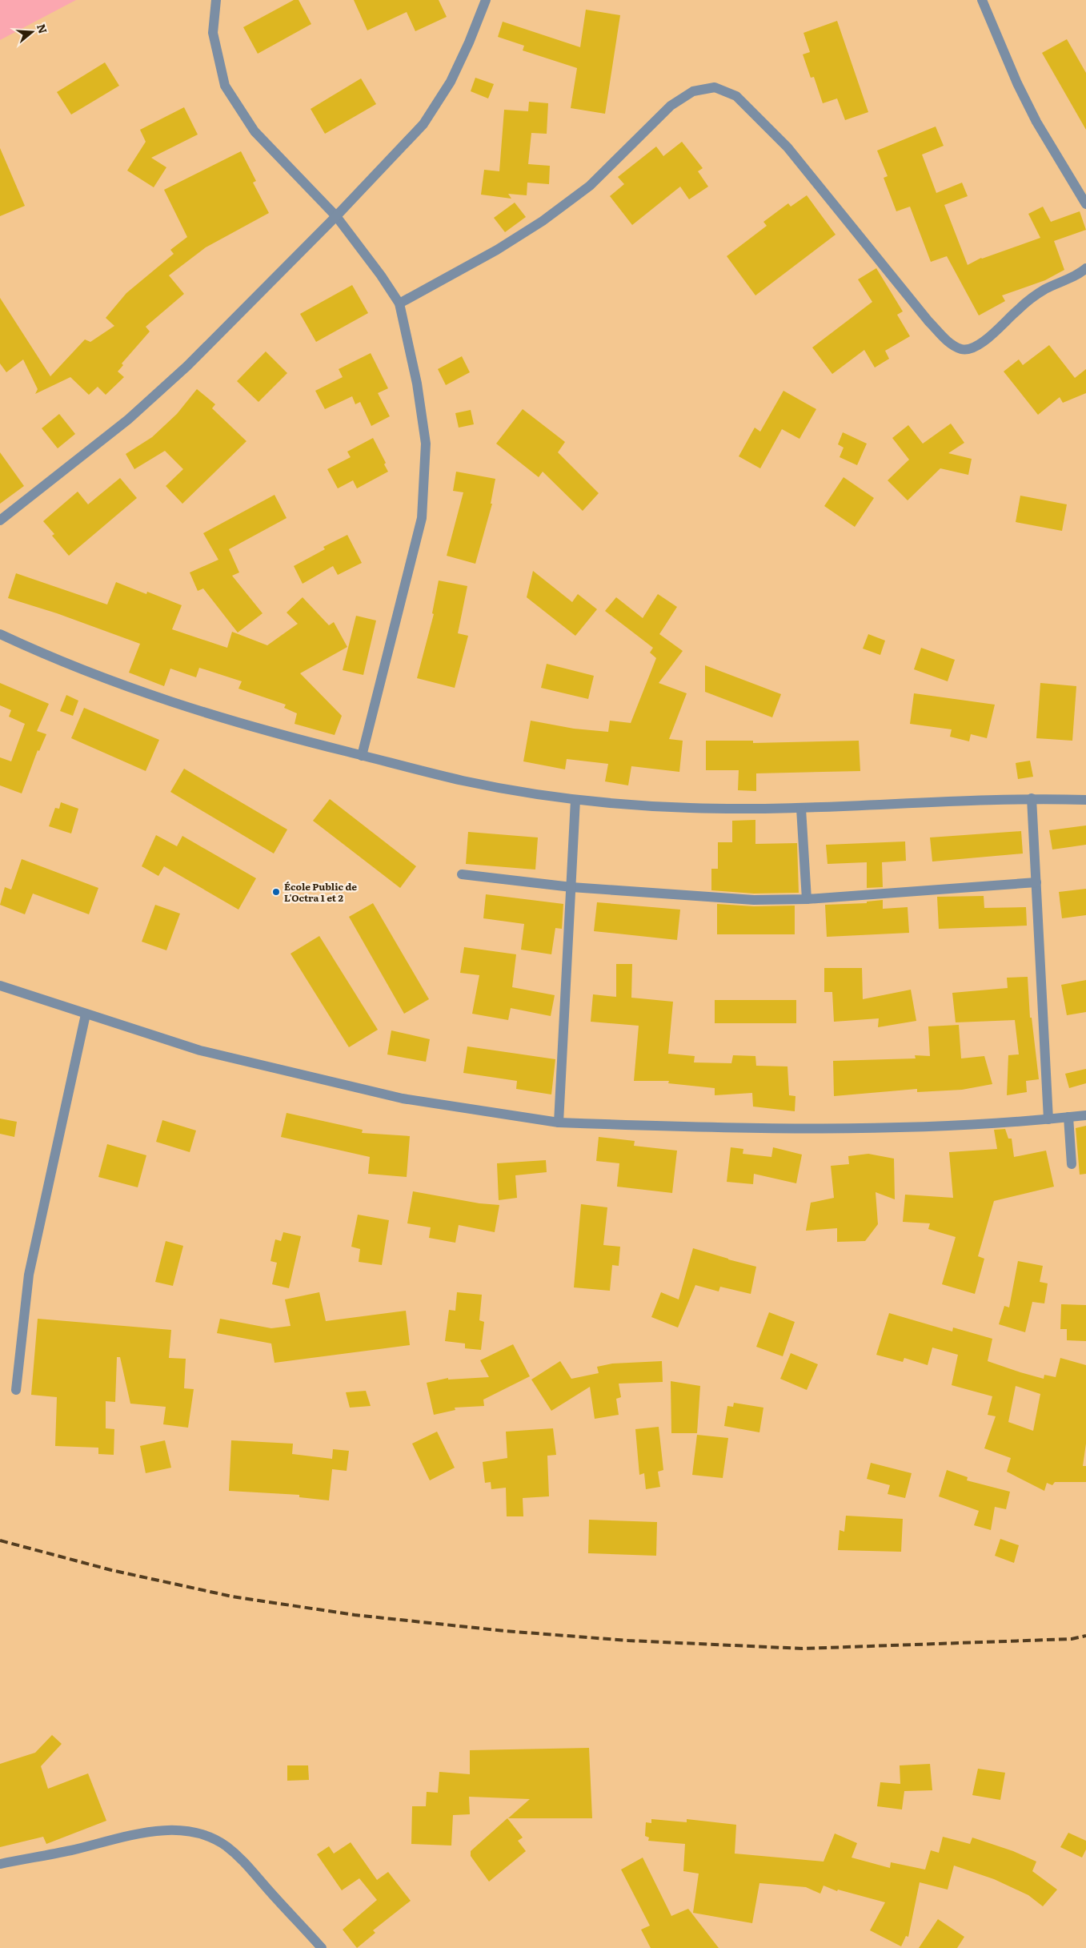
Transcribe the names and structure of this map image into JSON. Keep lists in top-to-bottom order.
{
  "places": ["École Public de L'Octra 1 et 2"],
  "north": "right"
}
